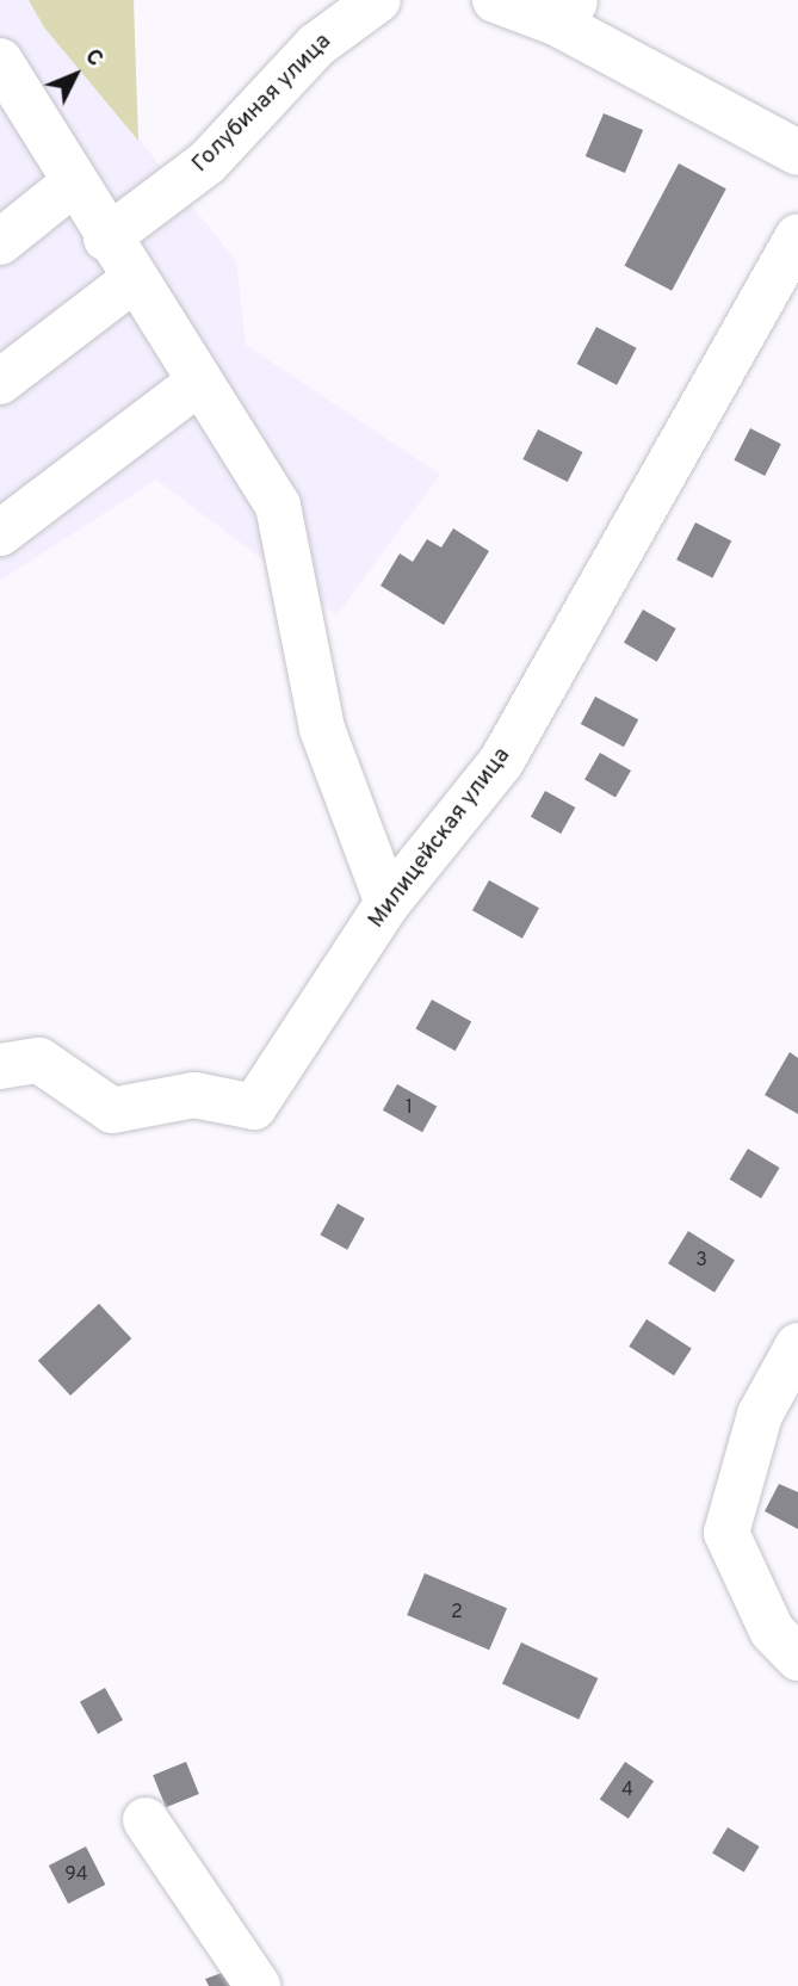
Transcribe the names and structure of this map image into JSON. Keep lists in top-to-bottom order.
{
  "streets": {
    "street": ["Голубиная улица", "Милицейская улица"]
  },
  "house_numbers": [
    "1",
    "3",
    "2",
    "4",
    "94"
  ],
  "north": "top right"
}
